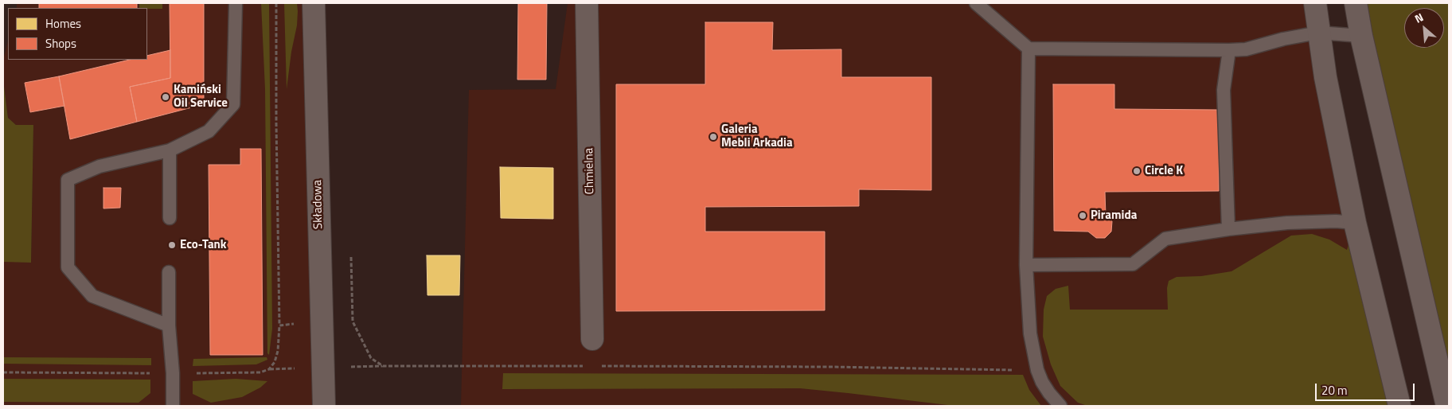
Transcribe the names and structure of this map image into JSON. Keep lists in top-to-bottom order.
{
  "streets": {
    "street": ["Chmielna", "Składowa"]
  },
  "places": [
    "Kamiński Oil Service",
    "Galeria Mebli Arkadia",
    "Circle K",
    "Piramida",
    "Eco-Tank"
  ],
  "legend": ["Homes", "Shops"],
  "scale_bar": "20 m",
  "north": "top left"
}
